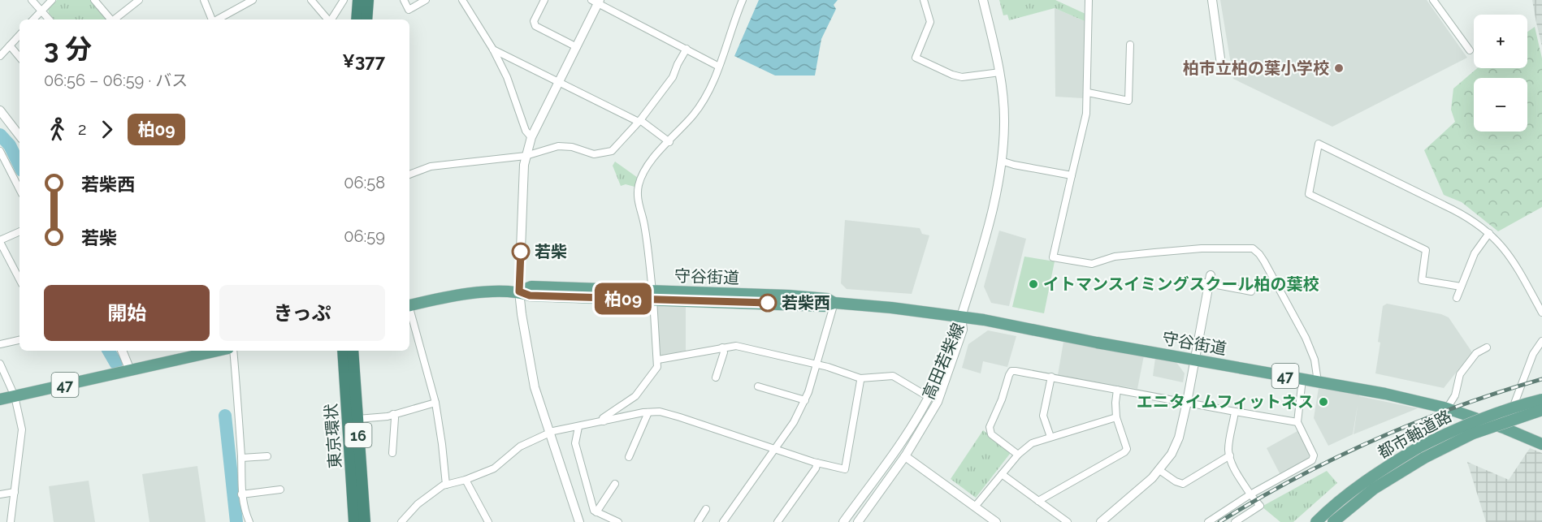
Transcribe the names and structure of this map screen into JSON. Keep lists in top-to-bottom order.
{
  "streets": {
    "highway": ["16", "東京環状"],
    "main road": ["守谷街道", "47", "都市軸道路"],
    "street": ["高田若柴線"]
  },
  "crossings": [
    ["守谷街道", "高田若柴線"]
  ],
  "places": [
    "柏市立柏の葉小学校",
    "若柴",
    "イトマンスイミングスクール柏の葉校",
    "若柴西",
    "エニタイムフィットネス"
  ],
  "lines": ["bus line 柏09"],
  "page": {
    "on_map": "柏09",
    "map_buttons": ["+", "−"],
    "heading": ["3 分", "06:56 – 06:59 · バス", "¥377"],
    "legs": ["2", "柏09"],
    "list": [
      {
        "name": "若柴西",
        "value": "06:58"
      },
      {
        "name": "若柴",
        "value": "06:59"
      }
    ],
    "buttons": ["開始", "きっぷ"]
  }
}
